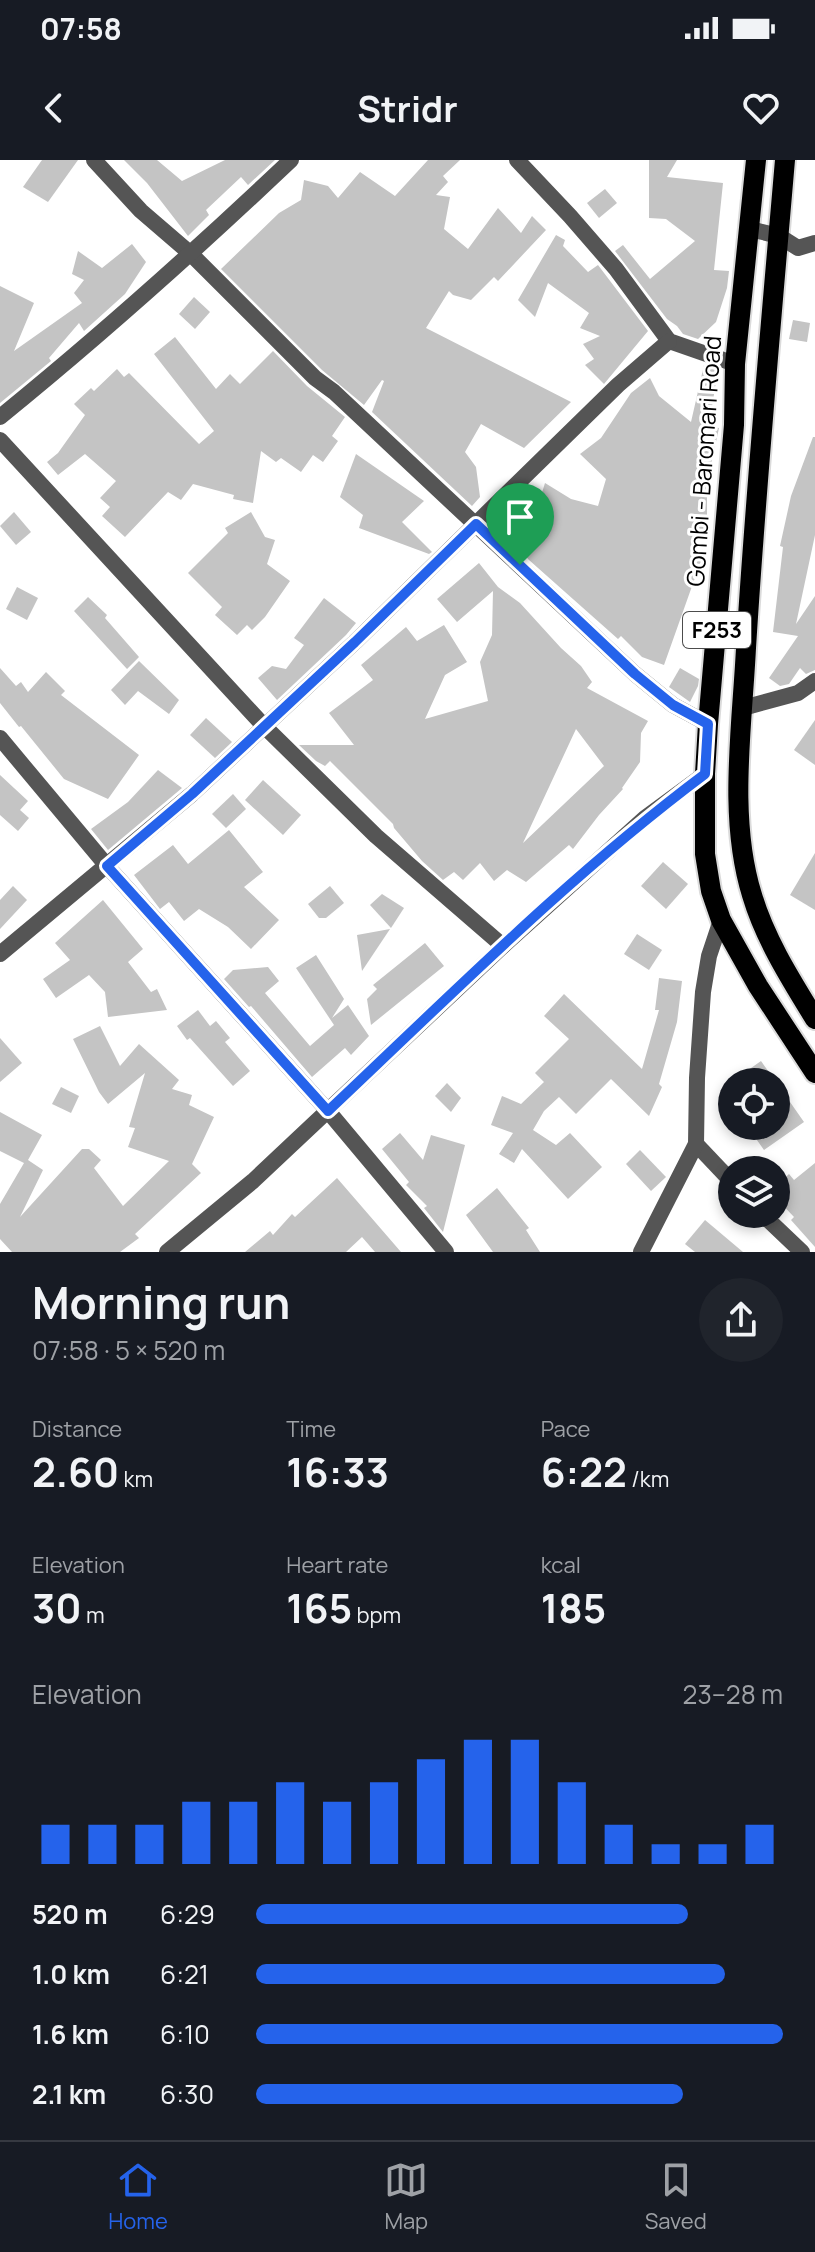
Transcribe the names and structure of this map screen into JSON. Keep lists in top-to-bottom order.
{
  "streets": {
    "main road": ["Gombi - Baromari Road", "F253"]
  },
  "page": {
    "status": "07:58",
    "header": "Stridr",
    "heading": ["Morning run", "07:58 · 5 × 520 m"],
    "stats": [
      ["Distance", "2.60 km"],
      ["Time", "16:33"],
      ["Pace", "6:22 /km"],
      ["Elevation", "30 m"],
      ["Heart rate", "165 bpm"],
      ["kcal", "185"]
    ],
    "chart": ["Elevation", "23–28 m"],
    "list": [
      {
        "name": "520 m",
        "note": "6:29"
      },
      {
        "name": "1.0 km",
        "note": "6:21"
      },
      {
        "name": "1.6 km",
        "note": "6:10"
      },
      {
        "name": "2.1 km",
        "note": "6:30"
      }
    ],
    "tabs": ["Home", "Map", "Saved"]
  }
}
